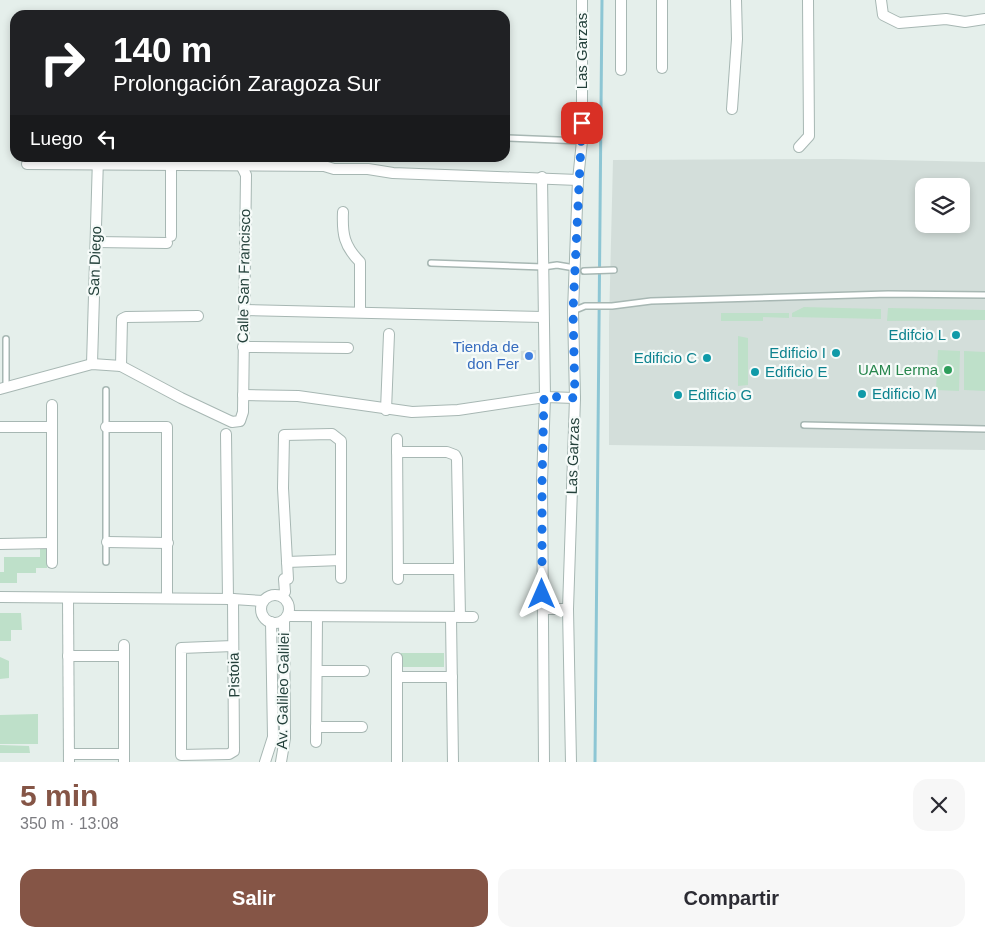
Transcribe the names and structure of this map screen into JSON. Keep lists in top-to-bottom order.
{
  "streets": {
    "street": [
      "Las Garzas",
      "San Diego",
      "Calle San Francisco",
      "Pistoia",
      "Av. Galileo Galilei"
    ]
  },
  "places": [
    "Edifcio L",
    "Edificio I",
    "Tienda de don Fer",
    "Edificio C",
    "UAM Lerma",
    "Edificio E",
    "Edificio M",
    "Edificio G"
  ],
  "page": {
    "turn": ["140 m", "Prolongación Zaragoza Sur"],
    "then": "Luego",
    "heading": ["5 min", "350 m · 13:08"],
    "buttons": ["Salir", "Compartir"]
  }
}
